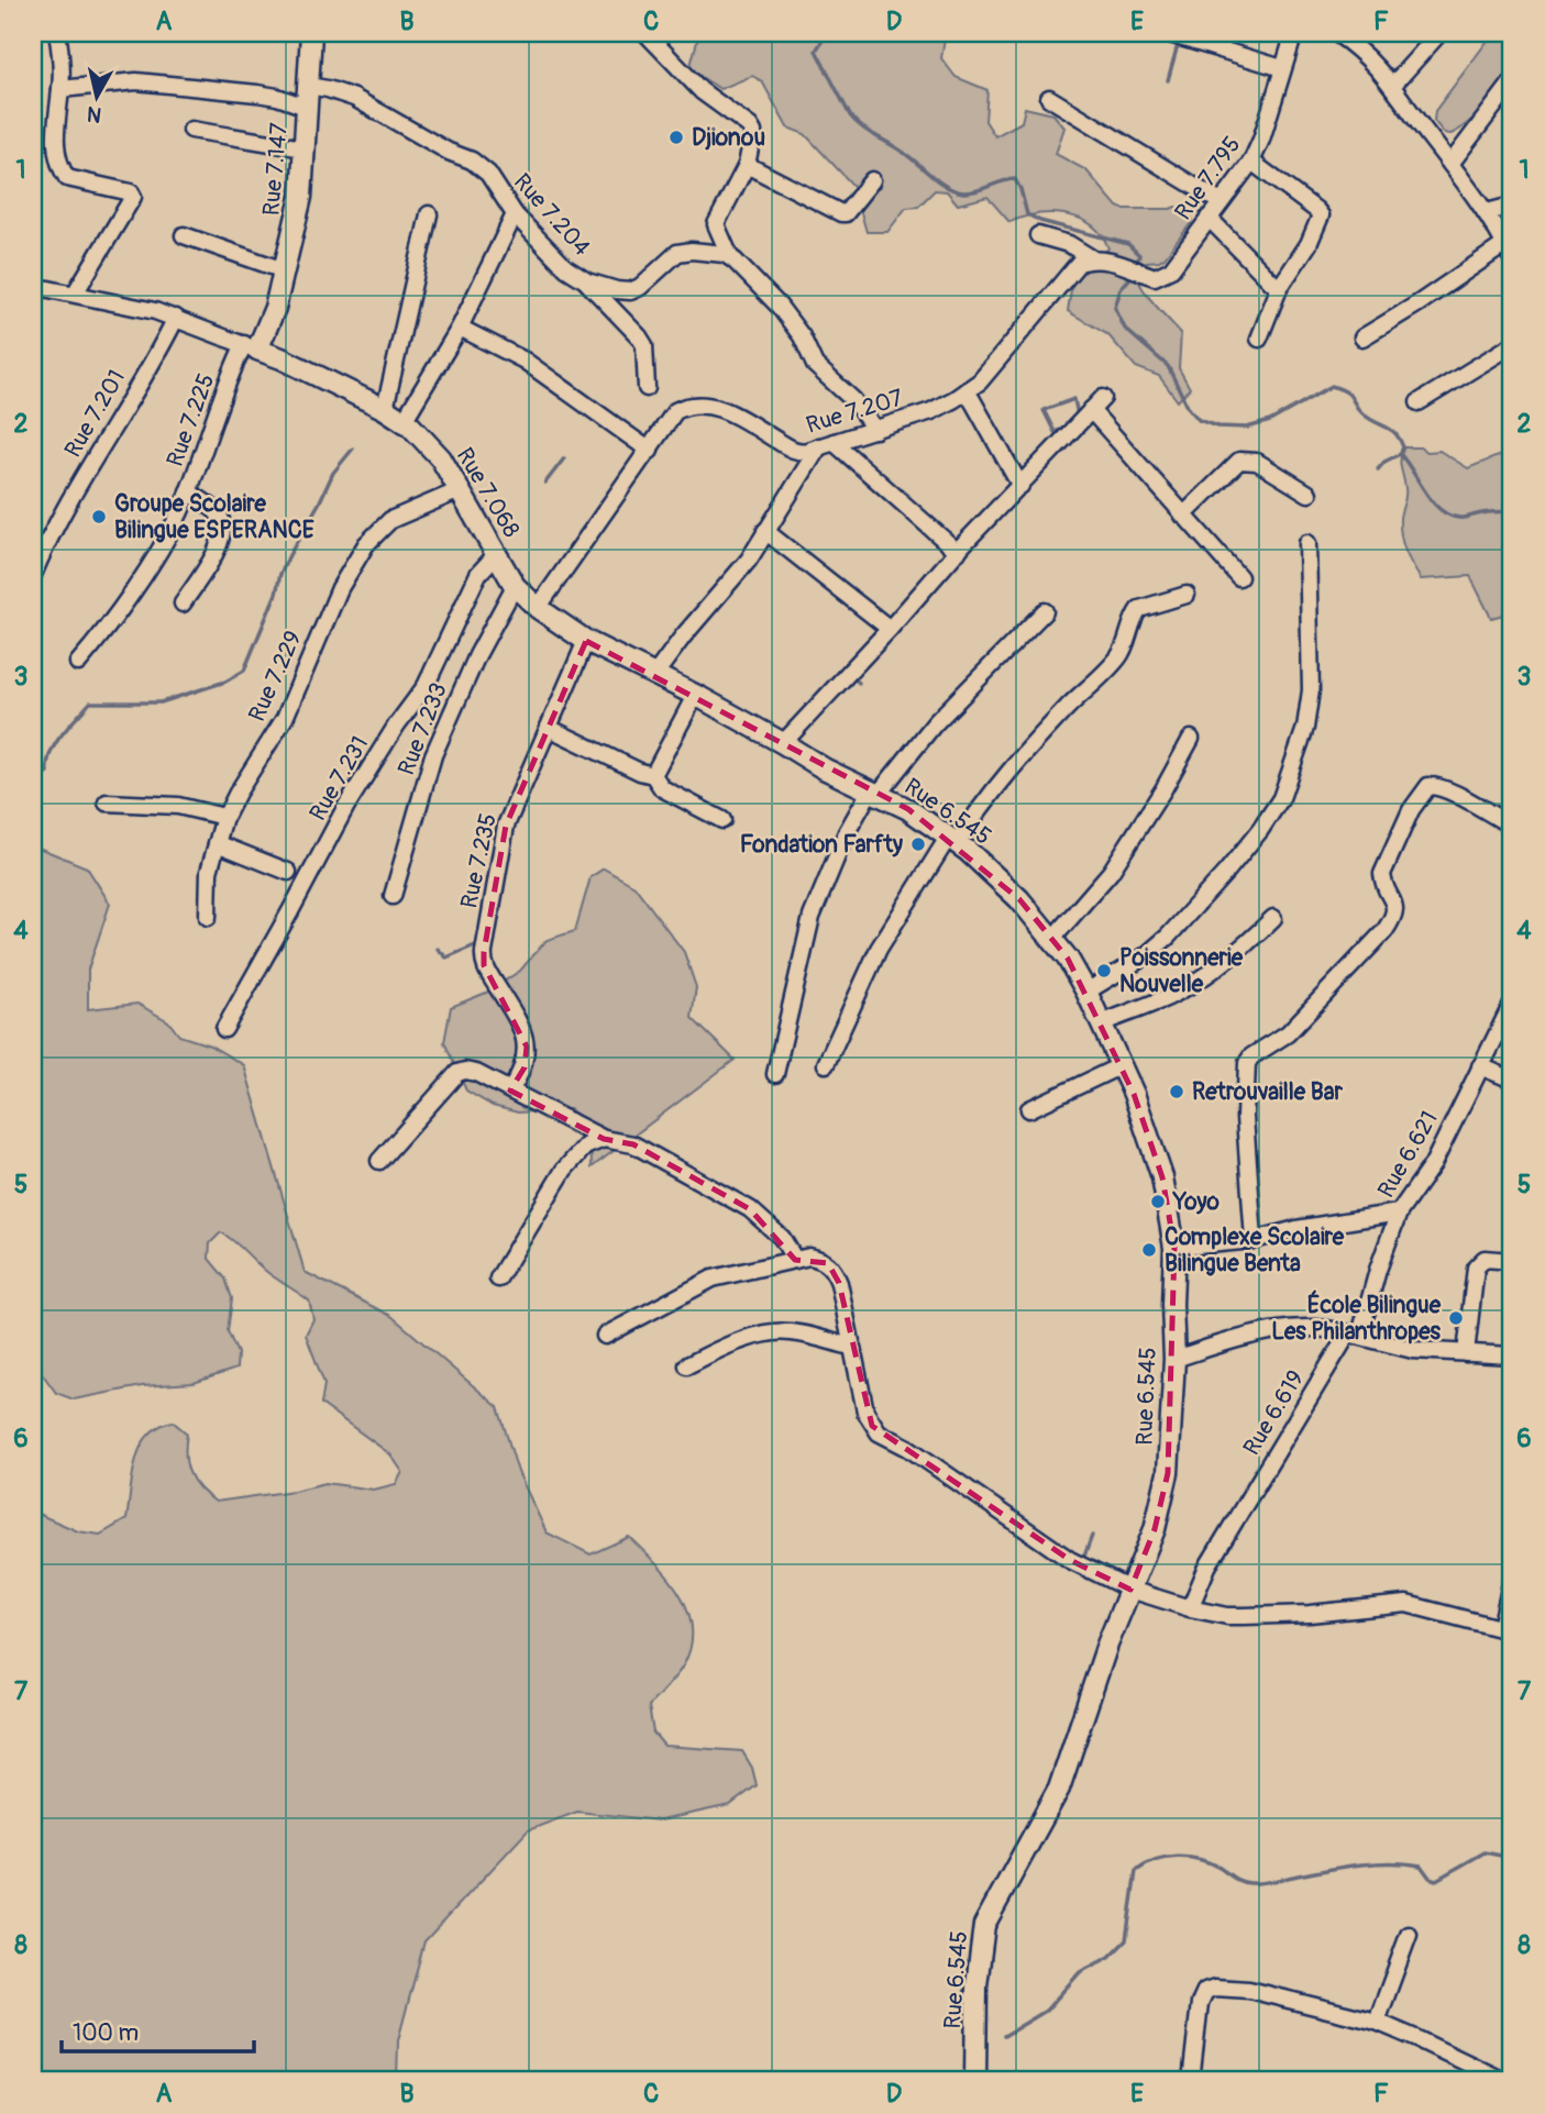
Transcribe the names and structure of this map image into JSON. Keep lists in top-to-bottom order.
{
  "streets": {
    "street": [
      "Rue 7.147",
      "Rue 7.795",
      "Rue 7.204",
      "Rue 7.207",
      "Rue 7.201",
      "Rue 7.225",
      "Rue 7.068",
      "Rue 7.229",
      "Rue 7.233",
      "Rue 7.231",
      "Rue 6.545",
      "Rue 7.235",
      "Rue 6.621",
      "Rue 6.619"
    ]
  },
  "crossings": [
    ["Rue 7.147", "Rue 7.204"],
    ["Rue 7.147", "Rue 7.225"],
    ["Rue 7.147", "Rue 7.068"],
    ["Rue 7.795", "Rue 7.207"],
    ["Rue 7.207", "Rue 7.068"],
    ["Rue 7.201", "Rue 7.068"],
    ["Rue 7.225", "Rue 7.068"],
    ["Rue 7.068", "Rue 7.229"],
    ["Rue 7.068", "Rue 7.233"],
    ["Rue 7.068", "Rue 7.231"],
    ["Rue 7.068", "Rue 6.545"],
    ["Rue 7.068", "Rue 7.235"],
    ["Rue 6.621", "Rue 6.619"]
  ],
  "places": [
    "Djionou",
    "Groupe Scolaire Bilingue ESPERANCE",
    "Fondation Farfty",
    "Poissonnerie Nouvelle",
    "Retrouvaille Bar",
    "Yoyo",
    "Complexe Scolaire Bilingue Benta",
    "École Bilingue Les Philanthropes"
  ],
  "scale_bar": "100 m",
  "north": "bottom",
  "grid": {
    "columns": [
      "A",
      "B",
      "C",
      "D",
      "E",
      "F"
    ],
    "rows": [
      "1",
      "2",
      "3",
      "4",
      "5",
      "6",
      "7",
      "8"
    ]
  }
}
